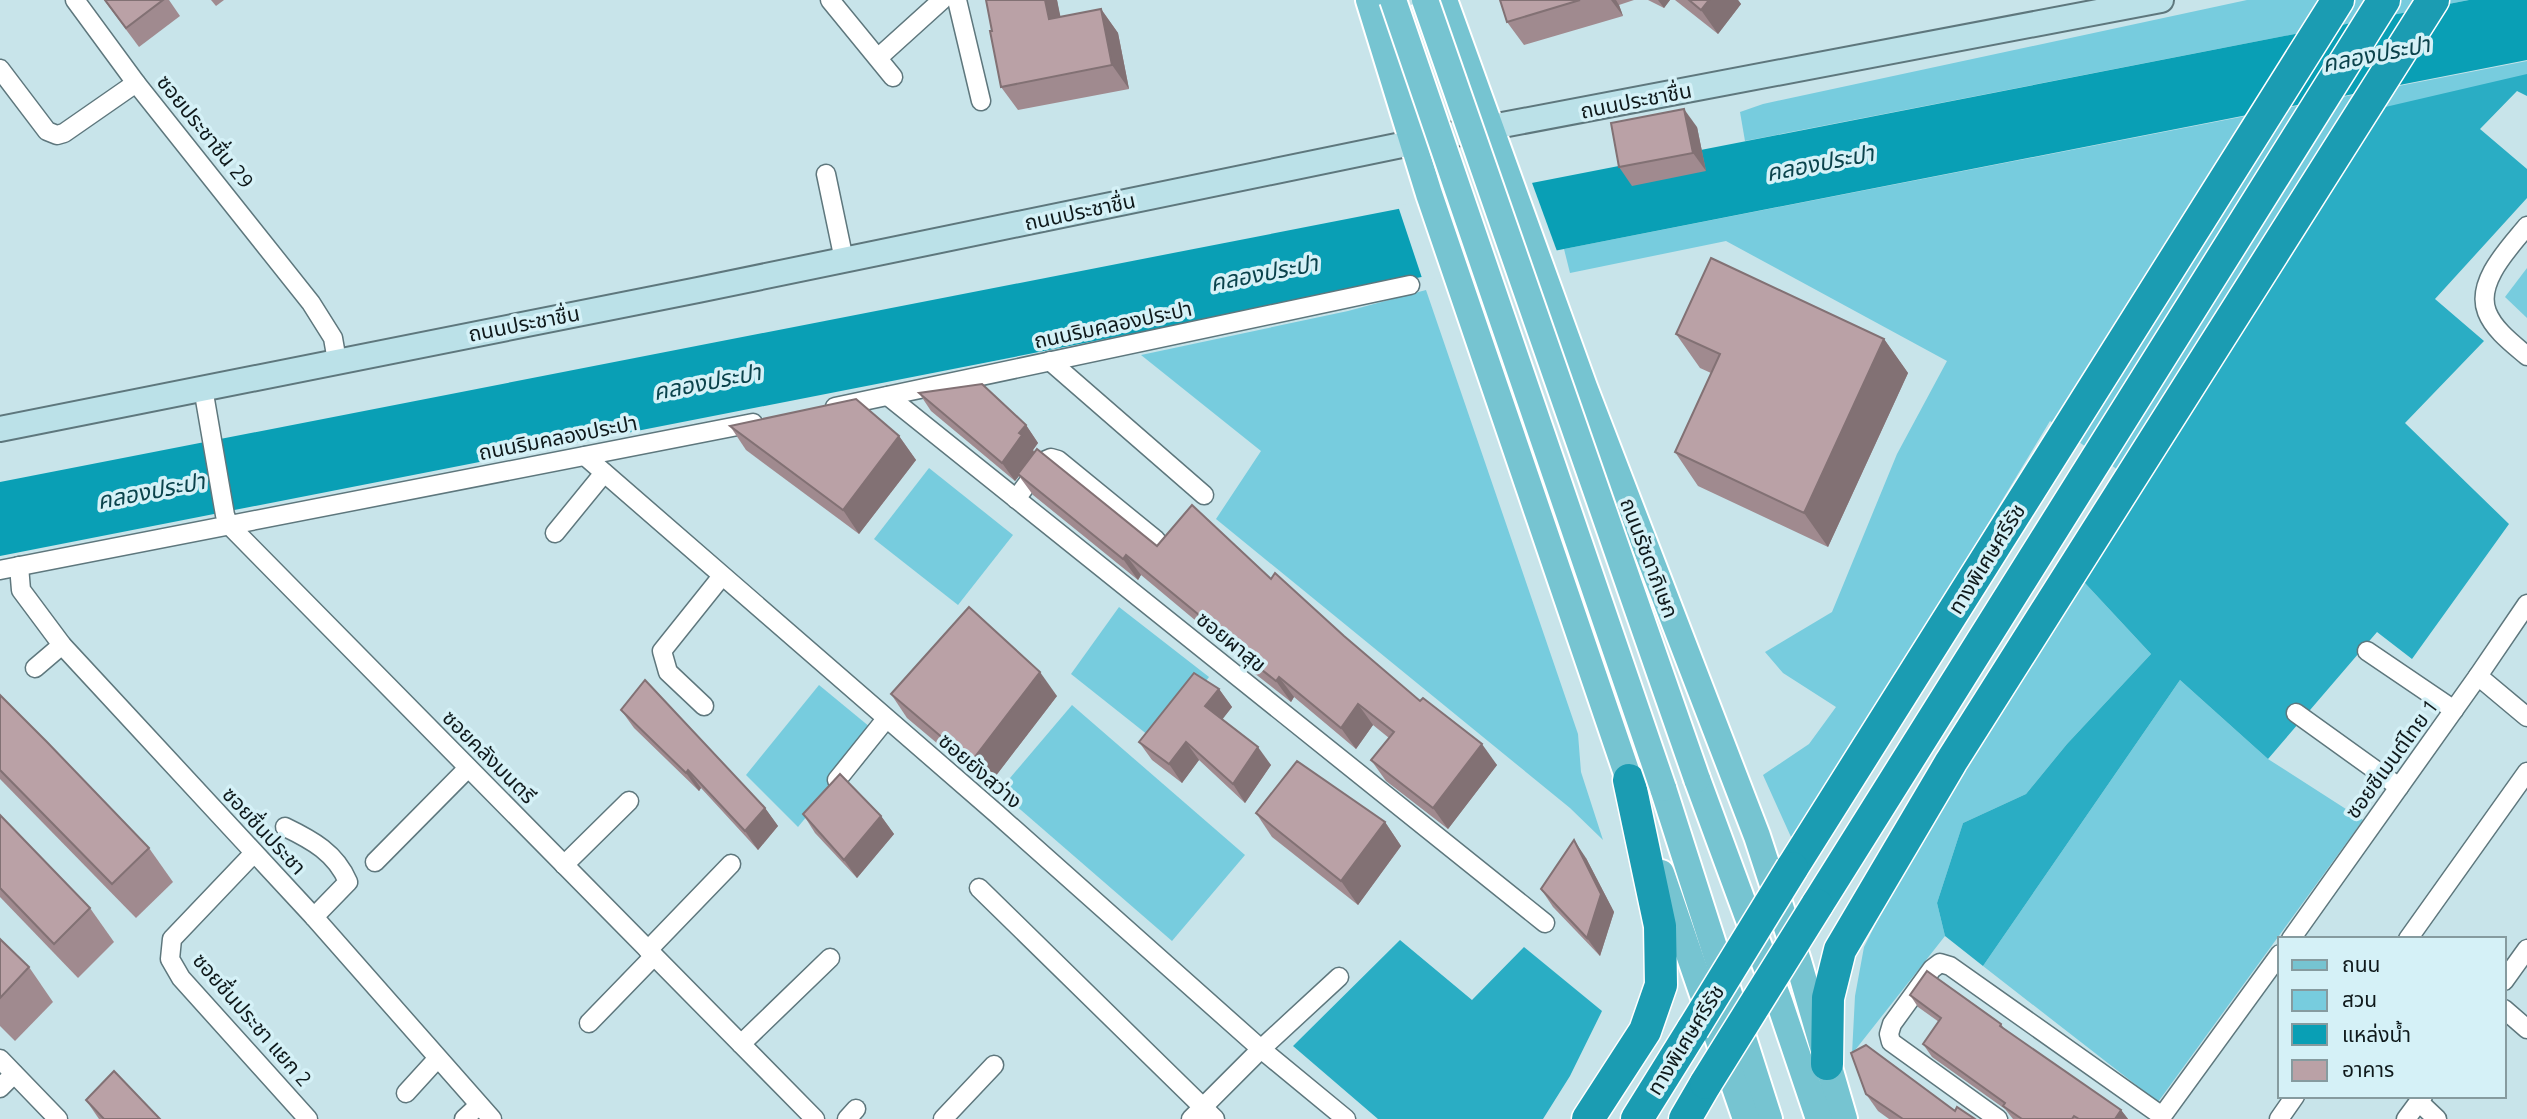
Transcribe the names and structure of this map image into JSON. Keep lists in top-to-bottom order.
{
  "streets": {
    "highway": ["ทางพิเศษศรีรัช"],
    "main road": ["ถนนประชาชื่น", "ถนนรัชดาภิเษก"],
    "street": [
      "ซอยประชาชื่น 29",
      "ถนนริมคลองประปา",
      "ซอยผาสุข",
      "ซอยคลังมนตรี",
      "ซอยซีเมนต์ไทย 1",
      "ซอยยังสว่าง",
      "ซอยชื่นประชา",
      "ซอยชื่นประชา แยก 2"
    ]
  },
  "crossings": [
    ["ถนนประชาชื่น", "ซอยประชาชื่น 29"],
    ["ถนนประชาชื่น", "ถนนรัชดาภิเษก"],
    ["ถนนริมคลองประปา", "ซอยผาสุข"],
    ["ถนนริมคลองประปา", "ซอยคลังมนตรี"],
    ["ถนนริมคลองประปา", "ซอยยังสว่าง"],
    ["ถนนริมคลองประปา", "ซอยชื่นประชา"],
    ["ซอยชื่นประชา", "ซอยชื่นประชา แยก 2"]
  ],
  "water": ["คลองประปา"],
  "legend": [
    "ถนน",
    "สวน",
    "แหล่งน้ำ",
    "อาคาร"
  ]
}
